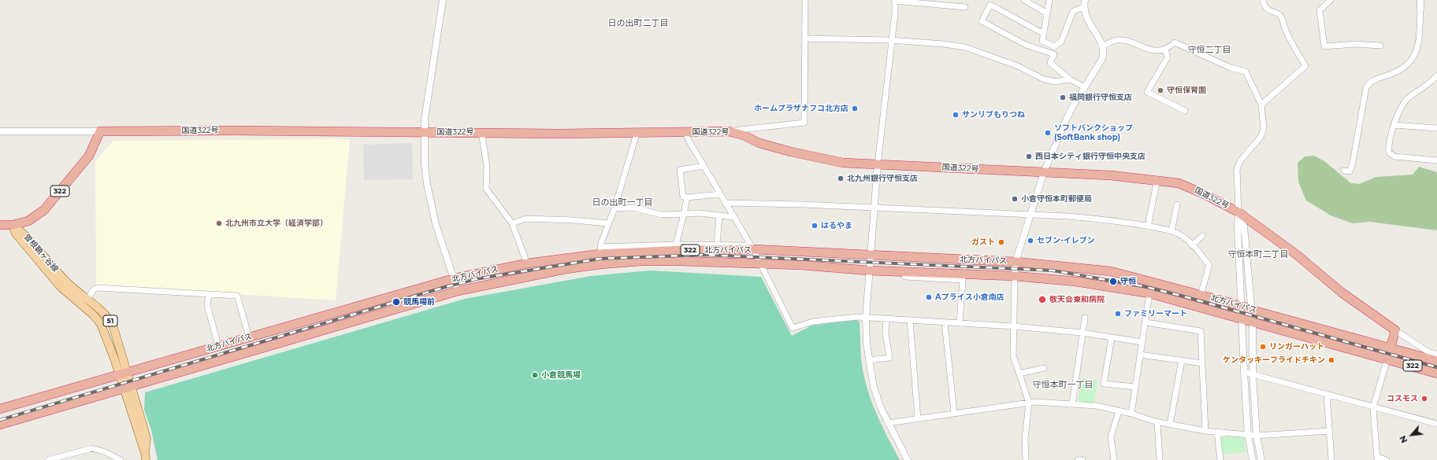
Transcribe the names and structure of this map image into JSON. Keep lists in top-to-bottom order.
{
  "streets": {
    "highway": ["国道322号", "322", "北方バイパス"],
    "main road": ["曽根鞘ヶ谷線", "51"]
  },
  "crossings": [
    ["国道322号", "322"],
    ["322", "北方バイパス"],
    ["322", "曽根鞘ヶ谷線"],
    ["北方バイパス", "曽根鞘ヶ谷線"]
  ],
  "districts": [
    "日の出町二丁目",
    "守恒二丁目",
    "日の出町一丁目",
    "守恒本町二丁目",
    "守恒本町一丁目"
  ],
  "places": [
    "守恒保育園",
    "福岡銀行守恒支店",
    "ホームプラザナフコ北方店",
    "サンリブもりつね",
    "ソフトバンクショップ (SoftBank shop)",
    "西日本シティ銀行守恒中央支店",
    "北九州銀行守恒支店",
    "小倉守恒本町郵便局",
    "北九州市立大学（経済学部）",
    "はるやま",
    "セブン-イレブン",
    "ガスト",
    "守恒",
    "Aプライス小倉南店",
    "敬天会東和病院",
    "競馬場前",
    "ファミリーマート",
    "リンガーハット",
    "ケンタッキーフライドチキン",
    "小倉競馬場",
    "コスモス"
  ],
  "north": "bottom left"
}
